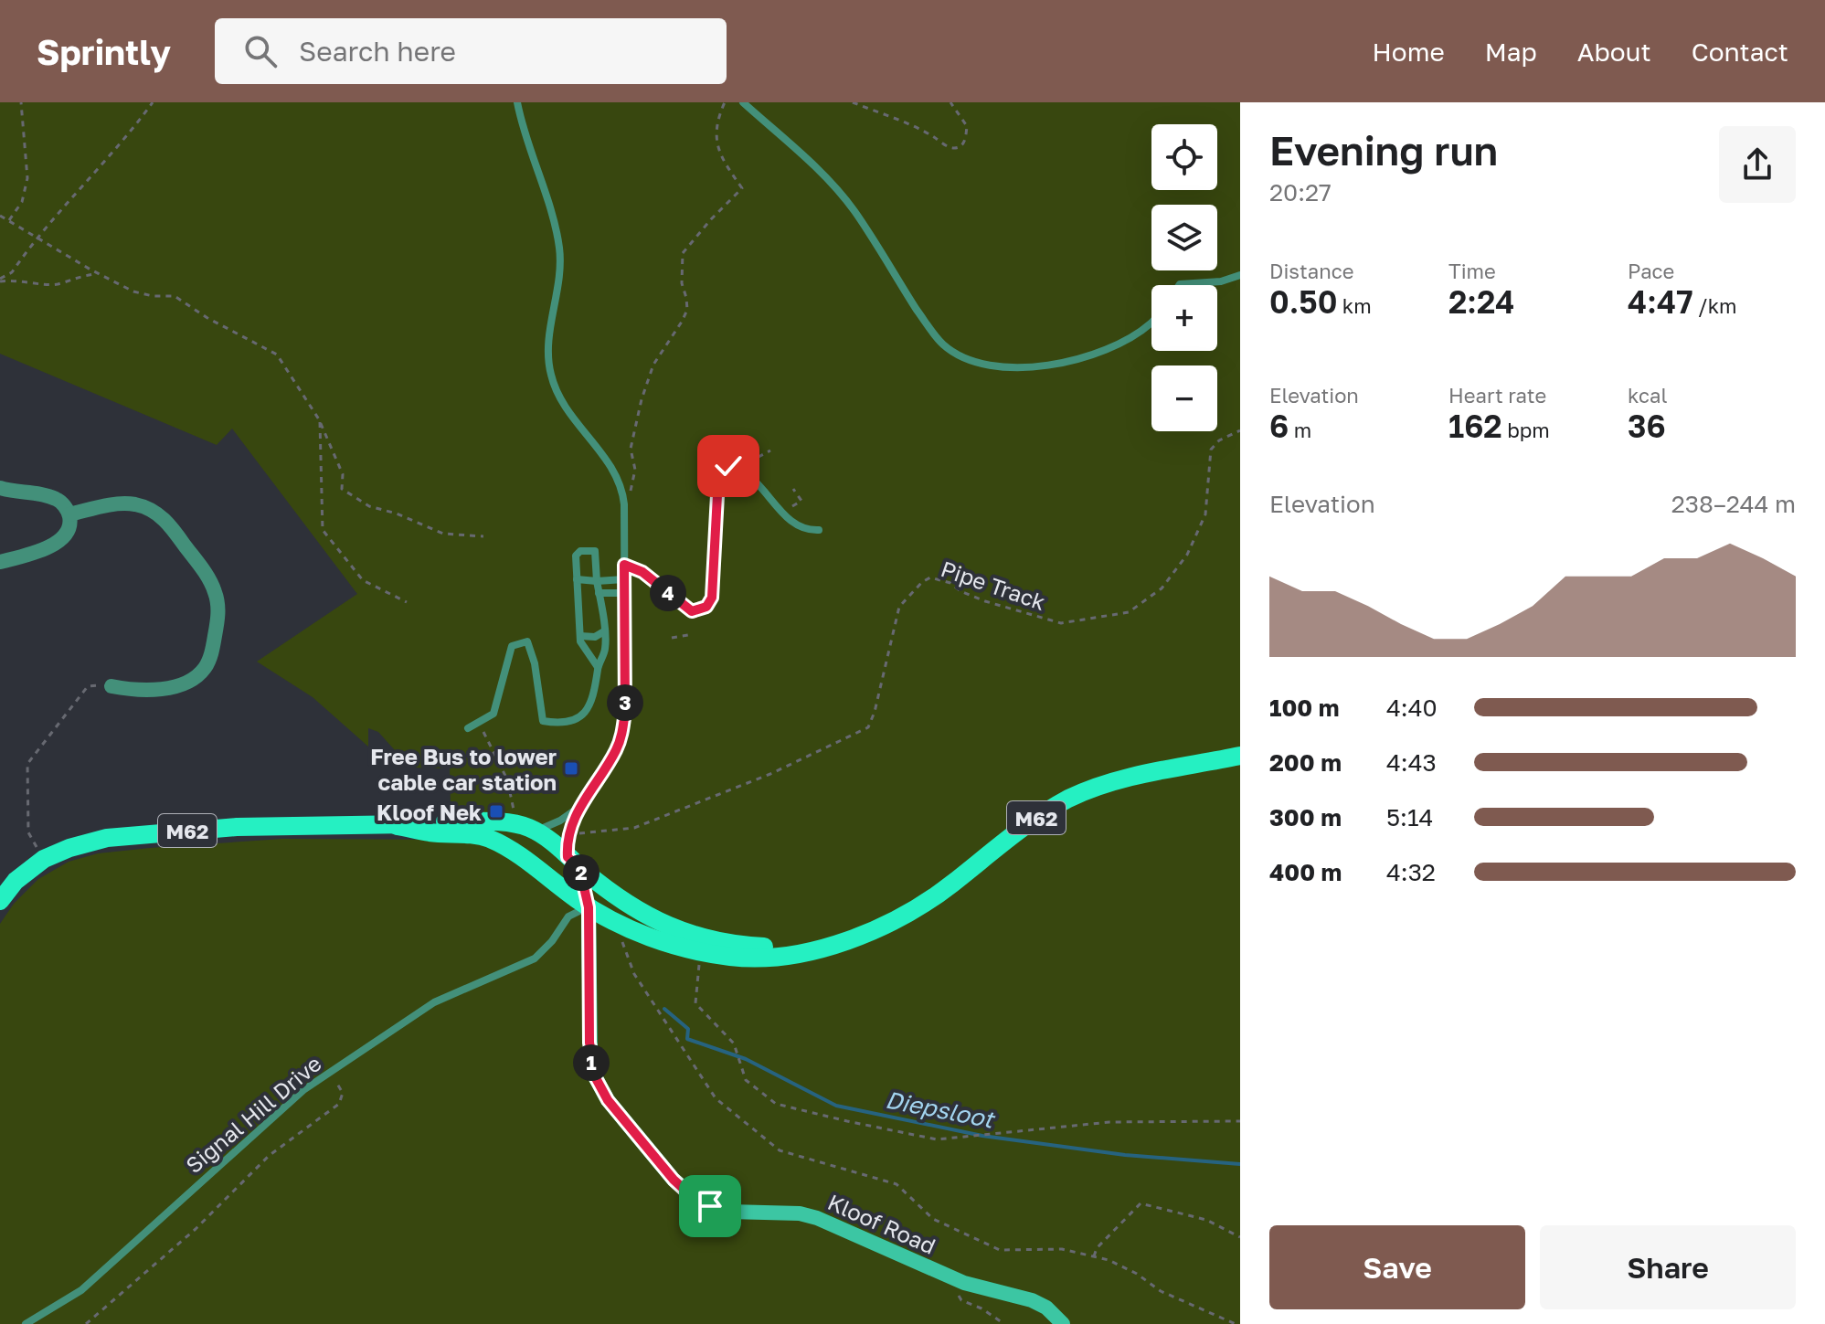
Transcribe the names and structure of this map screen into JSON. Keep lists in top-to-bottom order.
{
  "streets": {
    "main road": ["M62", "Kloof Road"],
    "lane": ["Signal Hill Drive"],
    "path": ["Pipe Track"]
  },
  "crossings": [
    ["M62", "Signal Hill Drive"],
    ["M62", "Kloof Road"],
    ["Signal Hill Drive", "Kloof Road"]
  ],
  "water": ["Diepsloot"],
  "places": {
    "transit": ["Free Bus to lower cable car station", "Kloof Nek"]
  },
  "page": {
    "header": "Sprintly",
    "search": "Search here",
    "nav": [
      "Home",
      "Map",
      "About",
      "Contact"
    ],
    "heading": ["Evening run", "20:27"],
    "map_buttons": ["+", "−"],
    "stats": [
      ["Distance", "0.50 km"],
      ["Time", "2:24"],
      ["Pace", "4:47 /km"],
      ["Elevation", "6 m"],
      ["Heart rate", "162 bpm"],
      ["kcal", "36"]
    ],
    "chart": ["Elevation", "238–244 m"],
    "pins": [
      "4",
      "3",
      "2",
      "1"
    ],
    "list": [
      {
        "name": "100 m",
        "note": "4:40"
      },
      {
        "name": "200 m",
        "note": "4:43"
      },
      {
        "name": "300 m",
        "note": "5:14"
      },
      {
        "name": "400 m",
        "note": "4:32"
      }
    ],
    "buttons": ["Save", "Share"]
  }
}
